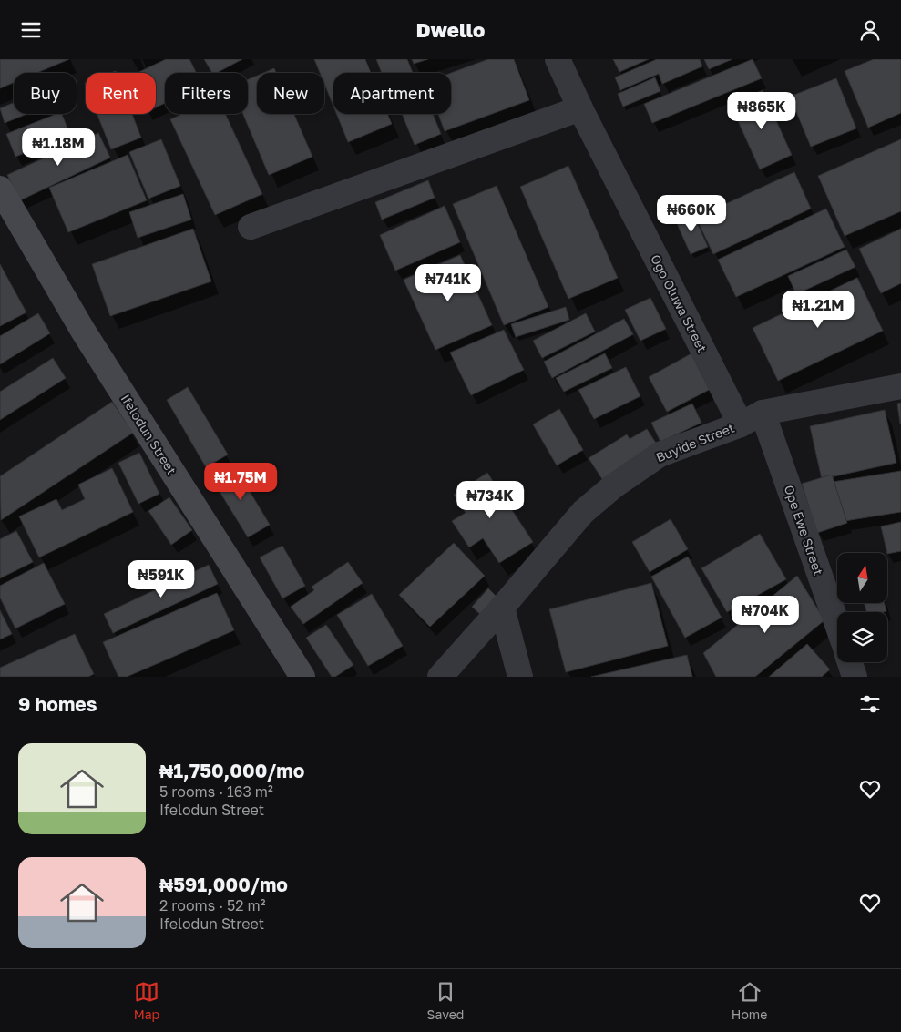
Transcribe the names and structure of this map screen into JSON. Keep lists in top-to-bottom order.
{
  "streets": {
    "street": [
      "Ogo Oluwa Street",
      "Ifelodun Street",
      "Buyide Street",
      "Ope Ewe Street"
    ]
  },
  "crossings": [
    ["Ogo Oluwa Street", "Buyide Street"],
    ["Ogo Oluwa Street", "Ope Ewe Street"],
    ["Buyide Street", "Ope Ewe Street"]
  ],
  "north": "top",
  "page": {
    "header": "Dwello",
    "chip": [
      "Buy",
      "Rent",
      "Filters",
      "New",
      "Apartment"
    ],
    "price": [
      "₦865K",
      "₦1.18M",
      "₦660K",
      "₦741K",
      "₦1.21M",
      "₦1.75M",
      "₦734K",
      "₦591K",
      "₦704K"
    ],
    "heading": "9 homes",
    "list": [
      {
        "name": "₦1,750,000/mo",
        "note": "5 rooms · 163 m² · Ifelodun Street"
      },
      {
        "name": "₦591,000/mo",
        "note": "2 rooms · 52 m² · Ifelodun Street"
      }
    ],
    "tabs": ["Map", "Saved", "Home"]
  }
}
